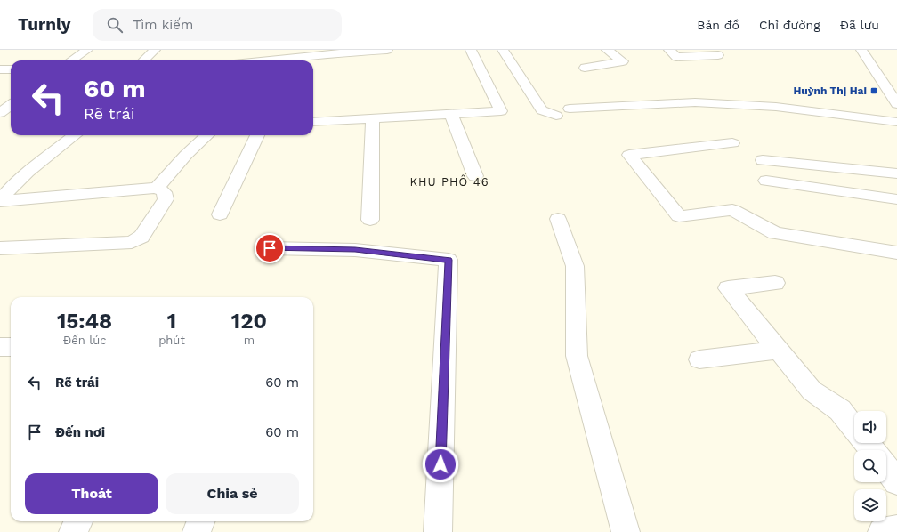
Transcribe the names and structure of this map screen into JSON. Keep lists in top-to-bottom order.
{
  "districts": ["KHU PHỐ 46"],
  "places": {
    "transit": ["Huỳnh Thị Hai"]
  },
  "page": {
    "header": "Turnly",
    "search": "Tìm kiếm",
    "nav": ["Bản đồ", "Chỉ đường", "Đã lưu"],
    "turn": ["60 m", "Rẽ trái"],
    "eta": [
      "15:48",
      "Đến lúc",
      "1",
      "phút",
      "120",
      "m"
    ],
    "list": [
      {
        "name": "Rẽ trái",
        "value": "60 m"
      },
      {
        "name": "Đến nơi",
        "value": "60 m"
      }
    ],
    "buttons": ["Thoát", "Chia sẻ"]
  }
}
